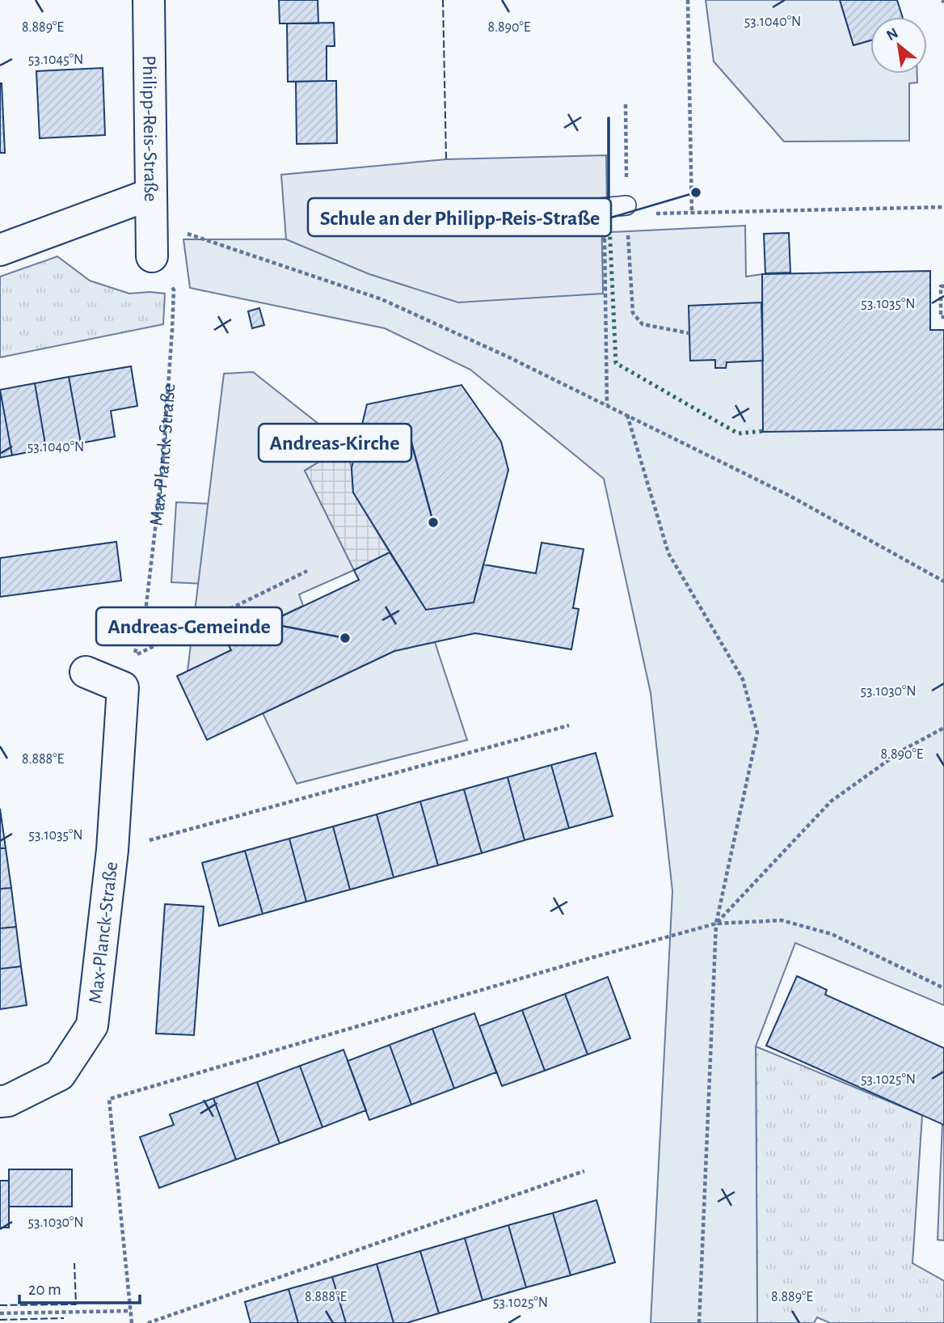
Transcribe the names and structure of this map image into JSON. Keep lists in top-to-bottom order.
{
  "streets": {
    "street": ["Philipp-Reis-Straße", "Max-Planck-Straße"]
  },
  "crossings": [
    ["Philipp-Reis-Straße", "Max-Planck-Straße"]
  ],
  "places": ["Schule an der Philipp-Reis-Straße", "Andreas-Kirche", "Andreas-Gemeinde"],
  "scale_bar": "20 m",
  "north": "top left",
  "coordinates": [
    "53.1040°N",
    "8.889°E",
    "8.890°E",
    "53.1045°N",
    "53.1035°N",
    "53.1030°N",
    "8.888°E",
    "53.1025°N"
  ]
}
